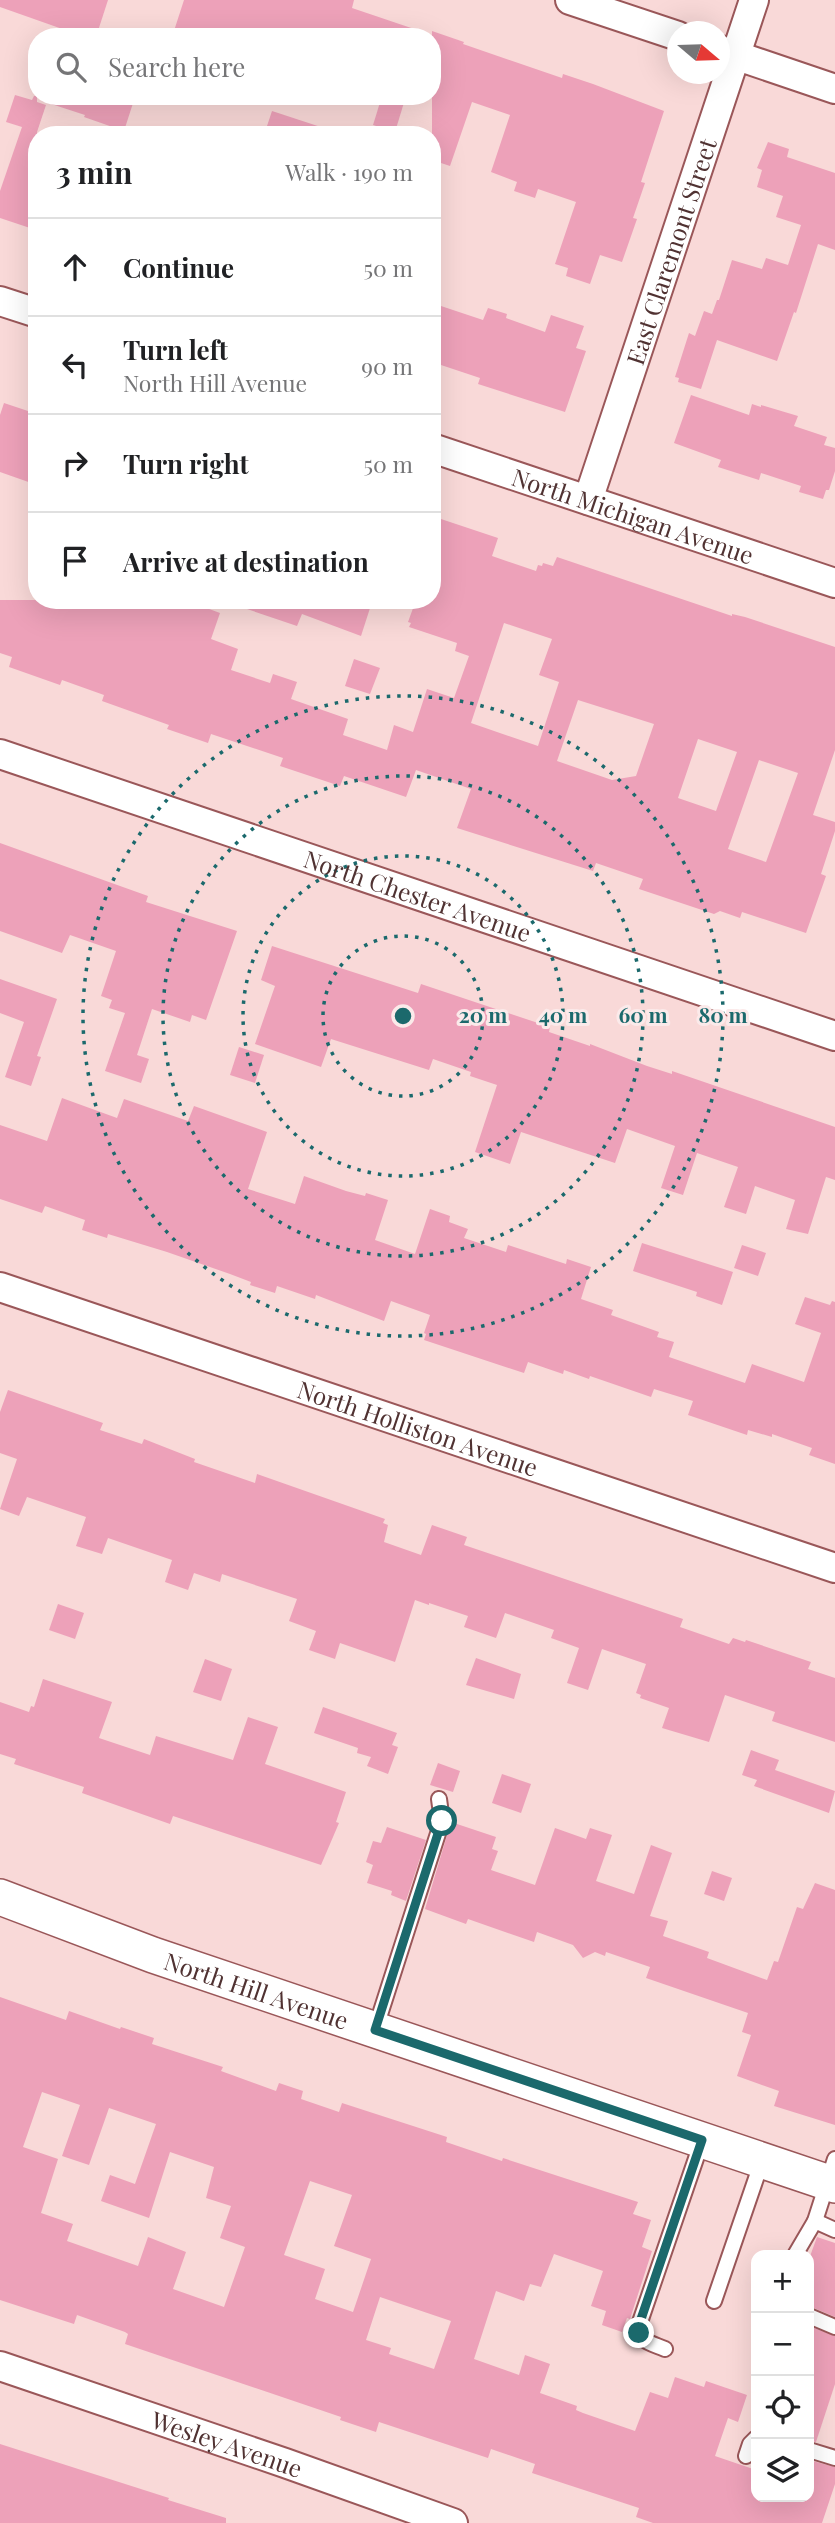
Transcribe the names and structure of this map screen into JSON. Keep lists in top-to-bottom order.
{
  "streets": {
    "street": [
      "East Claremont Street",
      "North Michigan Avenue",
      "North Chester Avenue",
      "North Holliston Avenue",
      "North Hill Avenue",
      "Wesley Avenue"
    ]
  },
  "crossings": [
    ["East Claremont Street", "North Michigan Avenue"]
  ],
  "north": "right",
  "page": {
    "search": "Search here",
    "heading": ["3 min", "Walk · 190 m"],
    "list": [
      ["Continue", "50 m"],
      ["Turn left", "North Hill Avenue", "90 m"],
      ["Turn right", "50 m"],
      "Arrive at destination"
    ],
    "map_buttons": ["+", "−"]
  },
  "rings": [
    "20 m",
    "40 m",
    "60 m",
    "80 m"
  ]
}
